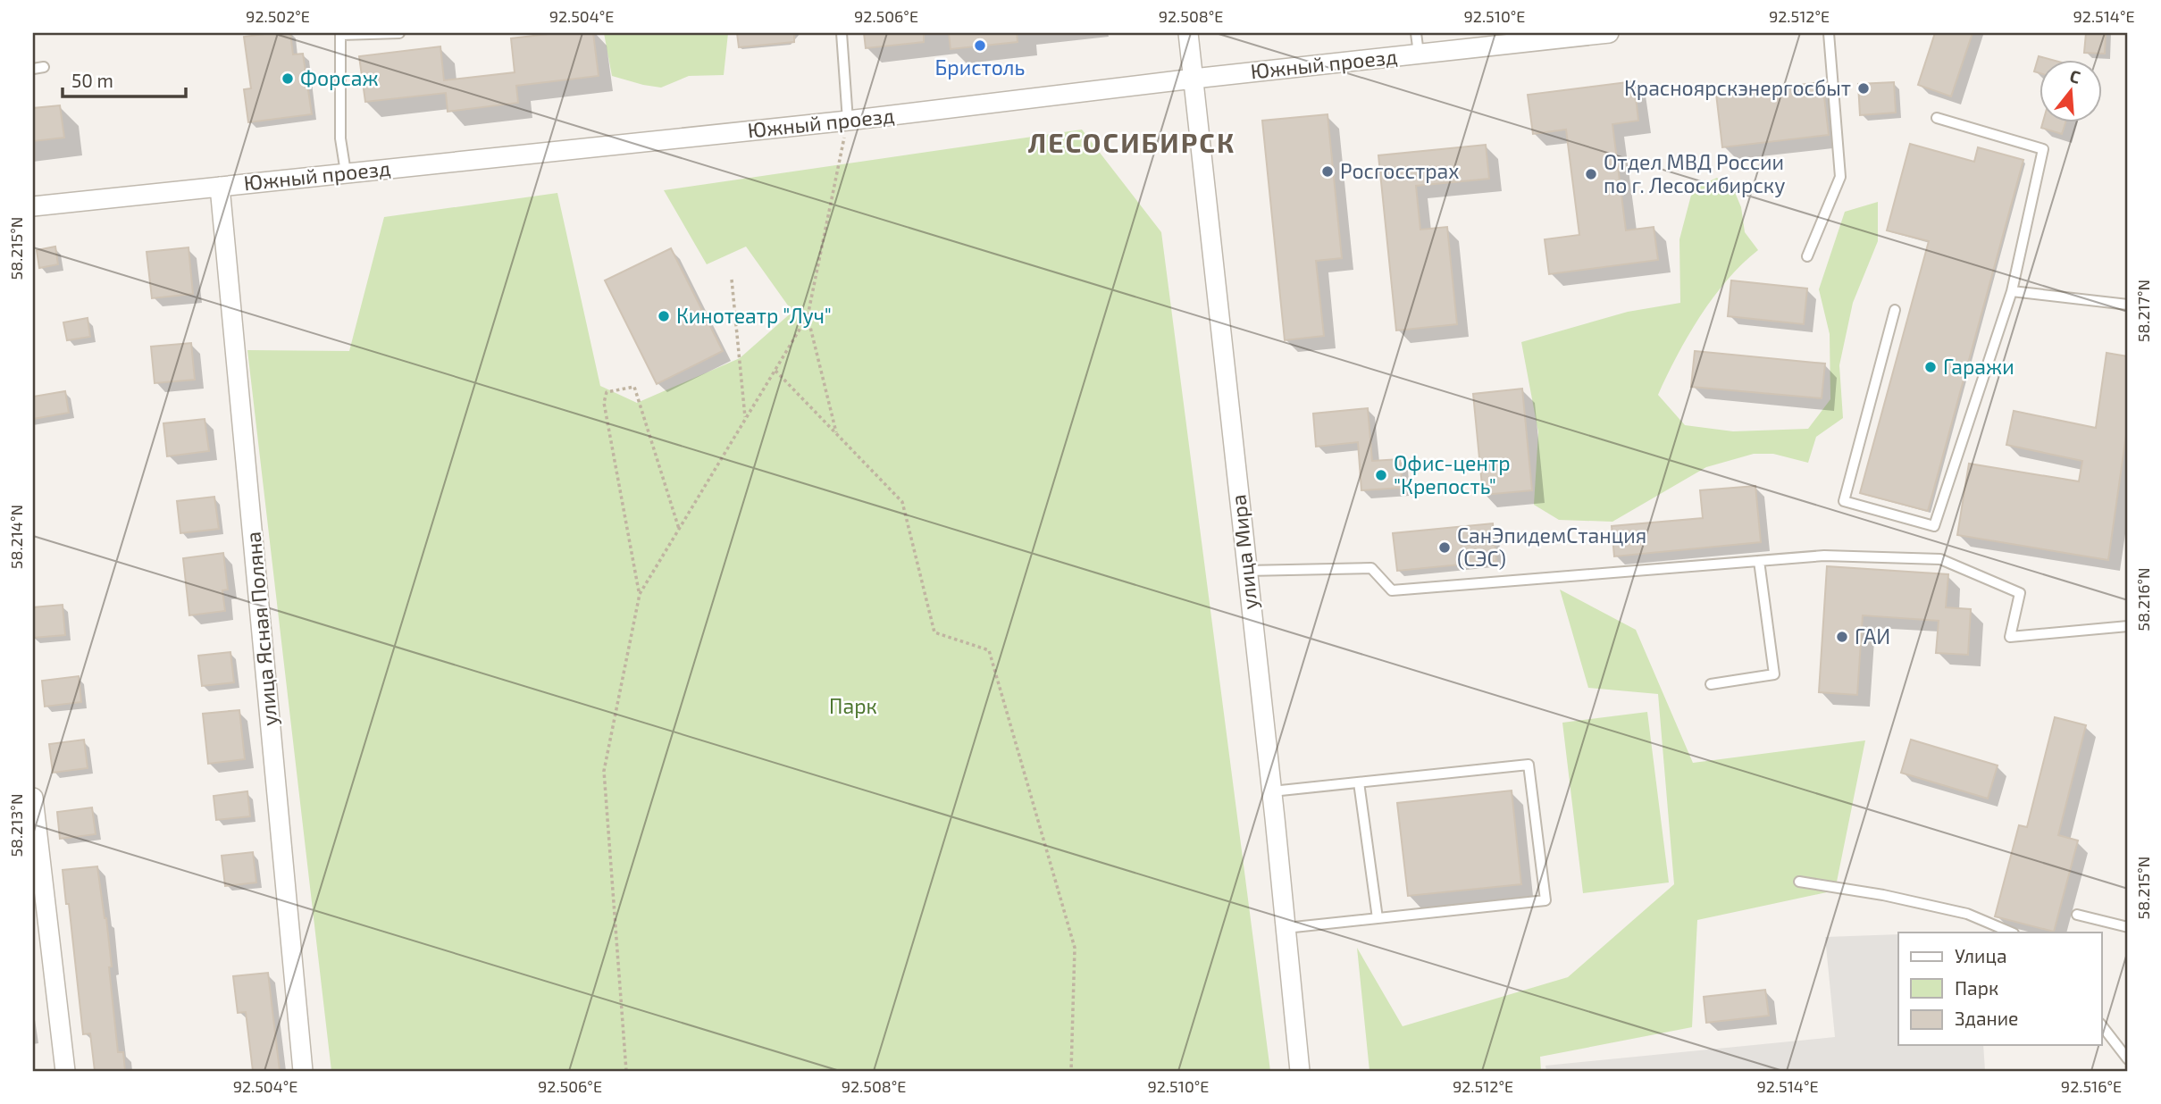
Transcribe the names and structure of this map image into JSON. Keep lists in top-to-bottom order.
{
  "streets": {
    "street": ["Южный проезд", "улица Мира", "улица Ясная Поляна"]
  },
  "crossings": [
    ["Южный проезд", "улица Мира"],
    ["Южный проезд", "улица Ясная Поляна"]
  ],
  "districts": ["ЛЕСОСИБИРСК"],
  "parks": ["Парк"],
  "places": [
    "Бристоль",
    "Форсаж",
    "Красноярскэнергосбыт",
    "Росгосстрах",
    "Отдел МВД России по г. Лесосибирску",
    "Кинотеатр \"Луч\"",
    "Гаражи",
    "Офис-центр \"Крепость\"",
    "СанЭпидемСтанция (СЭС)",
    "ГАИ"
  ],
  "legend": ["Улица", "Парк", "Здание"],
  "scale_bar": "50 m",
  "north": "top",
  "coordinates": [
    "92.502°E",
    "92.504°E",
    "92.506°E",
    "92.508°E",
    "92.510°E",
    "92.512°E",
    "92.514°E",
    "58.215°N",
    "58.217°N",
    "58.214°N",
    "58.216°N",
    "58.213°N",
    "92.516°E"
  ]
}
